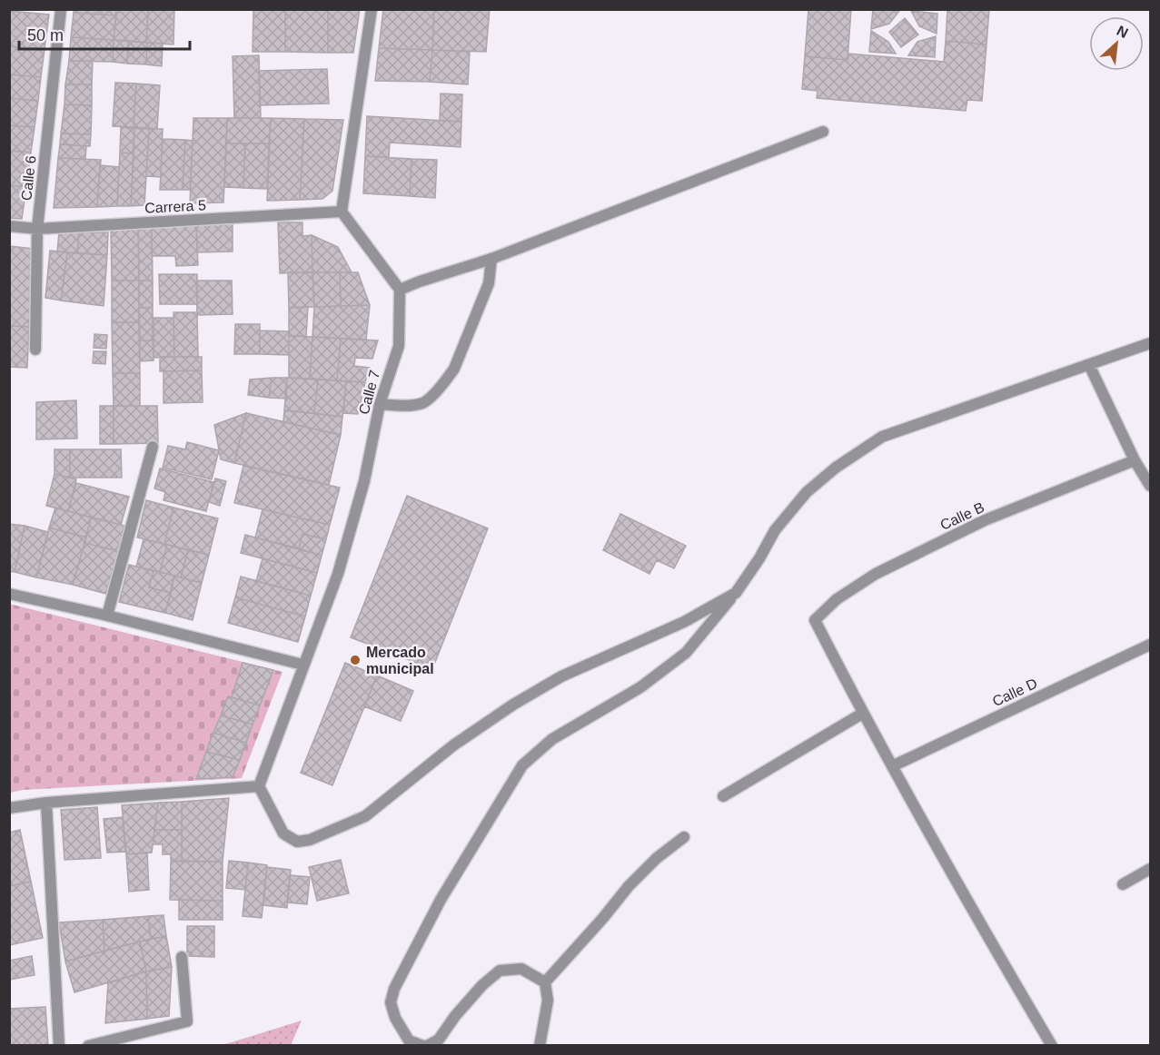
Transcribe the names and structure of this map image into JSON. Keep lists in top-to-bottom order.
{
  "streets": {
    "street": [
      "Calle 6",
      "Carrera 5",
      "Calle 7",
      "Calle B",
      "Calle D"
    ]
  },
  "crossings": [
    ["Calle 6", "Carrera 5"]
  ],
  "places": ["Mercado municipal"],
  "scale_bar": "50 m",
  "north": "top right"
}
